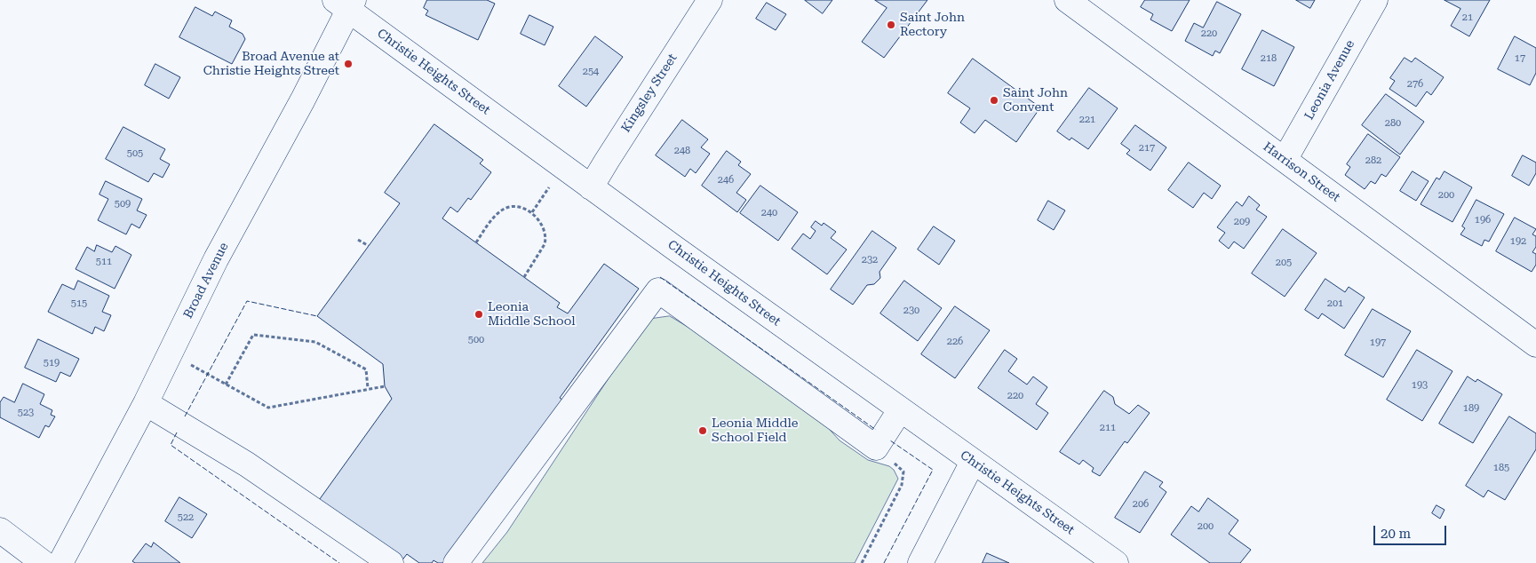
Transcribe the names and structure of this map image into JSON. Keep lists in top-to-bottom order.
{
  "streets": {
    "street": [
      "Christie Heights Street",
      "Leonia Avenue",
      "Kingsley Street",
      "Harrison Street",
      "Broad Avenue"
    ]
  },
  "crossings": [
    ["Christie Heights Street", "Kingsley Street"],
    ["Christie Heights Street", "Broad Avenue"],
    ["Leonia Avenue", "Harrison Street"]
  ],
  "places": [
    "Saint John Rectory",
    "Broad Avenue at Christie Heights Street",
    "Saint John Convent",
    "Leonia Middle School",
    "Leonia Middle School Field"
  ],
  "house_numbers": [
    "21",
    "220",
    "218",
    "17",
    "254",
    "276",
    "221",
    "280",
    "217",
    "248",
    "505",
    "282",
    "246",
    "200",
    "509",
    "240",
    "196",
    "209",
    "192",
    "232",
    "511",
    "205",
    "515",
    "201",
    "230",
    "500",
    "226",
    "197",
    "519",
    "193",
    "220",
    "189",
    "523",
    "211",
    "185",
    "206",
    "522",
    "200"
  ],
  "scale_bar": "20 m"
}
